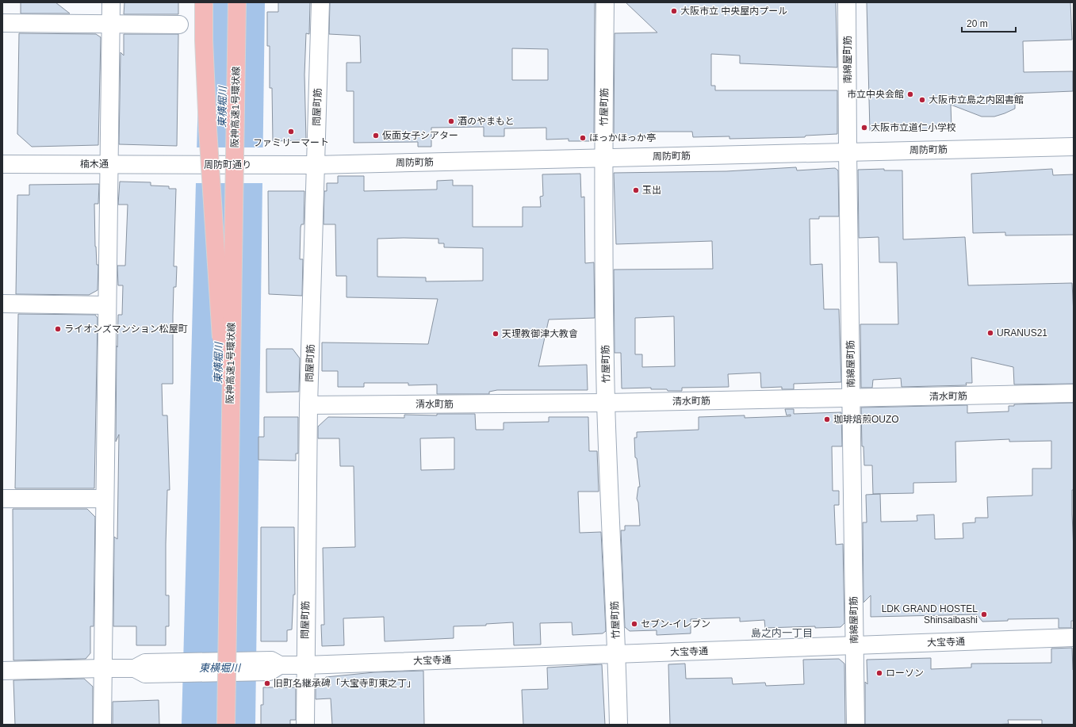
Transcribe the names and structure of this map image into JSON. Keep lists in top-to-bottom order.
{
  "streets": {
    "highway": ["阪神高速1号環状線"],
    "street": [
      "南綿屋町筋",
      "問屋町筋",
      "竹屋町筋",
      "周防町筋",
      "楠木通",
      "周防町通り",
      "清水町筋",
      "大宝寺通"
    ]
  },
  "crossings": [
    ["南綿屋町筋", "周防町筋"],
    ["南綿屋町筋", "清水町筋"],
    ["南綿屋町筋", "大宝寺通"],
    ["問屋町筋", "周防町筋"],
    ["問屋町筋", "清水町筋"],
    ["問屋町筋", "大宝寺通"],
    ["竹屋町筋", "周防町筋"],
    ["竹屋町筋", "清水町筋"],
    ["竹屋町筋", "大宝寺通"],
    ["周防町筋", "周防町通り"],
    ["楠木通", "周防町通り"]
  ],
  "districts": ["島之内一丁目"],
  "water": ["東横堀川"],
  "places": [
    "大阪市立 中央屋内プール",
    "市立中央会館",
    "大阪市立島之内図書館",
    "酒のやまもと",
    "大阪市立道仁小学校",
    "ファミリーマート",
    "仮面女子シアター",
    "ほっかほっか亭",
    "玉出",
    "ライオンズマンション松屋町",
    "URANUS21",
    "天理教御津大教會",
    "珈琲焙煎OUZO",
    "LDK GRAND HOSTEL Shinsaibashi",
    "セブン-イレブン",
    "ローソン",
    "旧町名継承碑「大宝寺町東之丁」"
  ],
  "scale_bar": "20 m"
}
